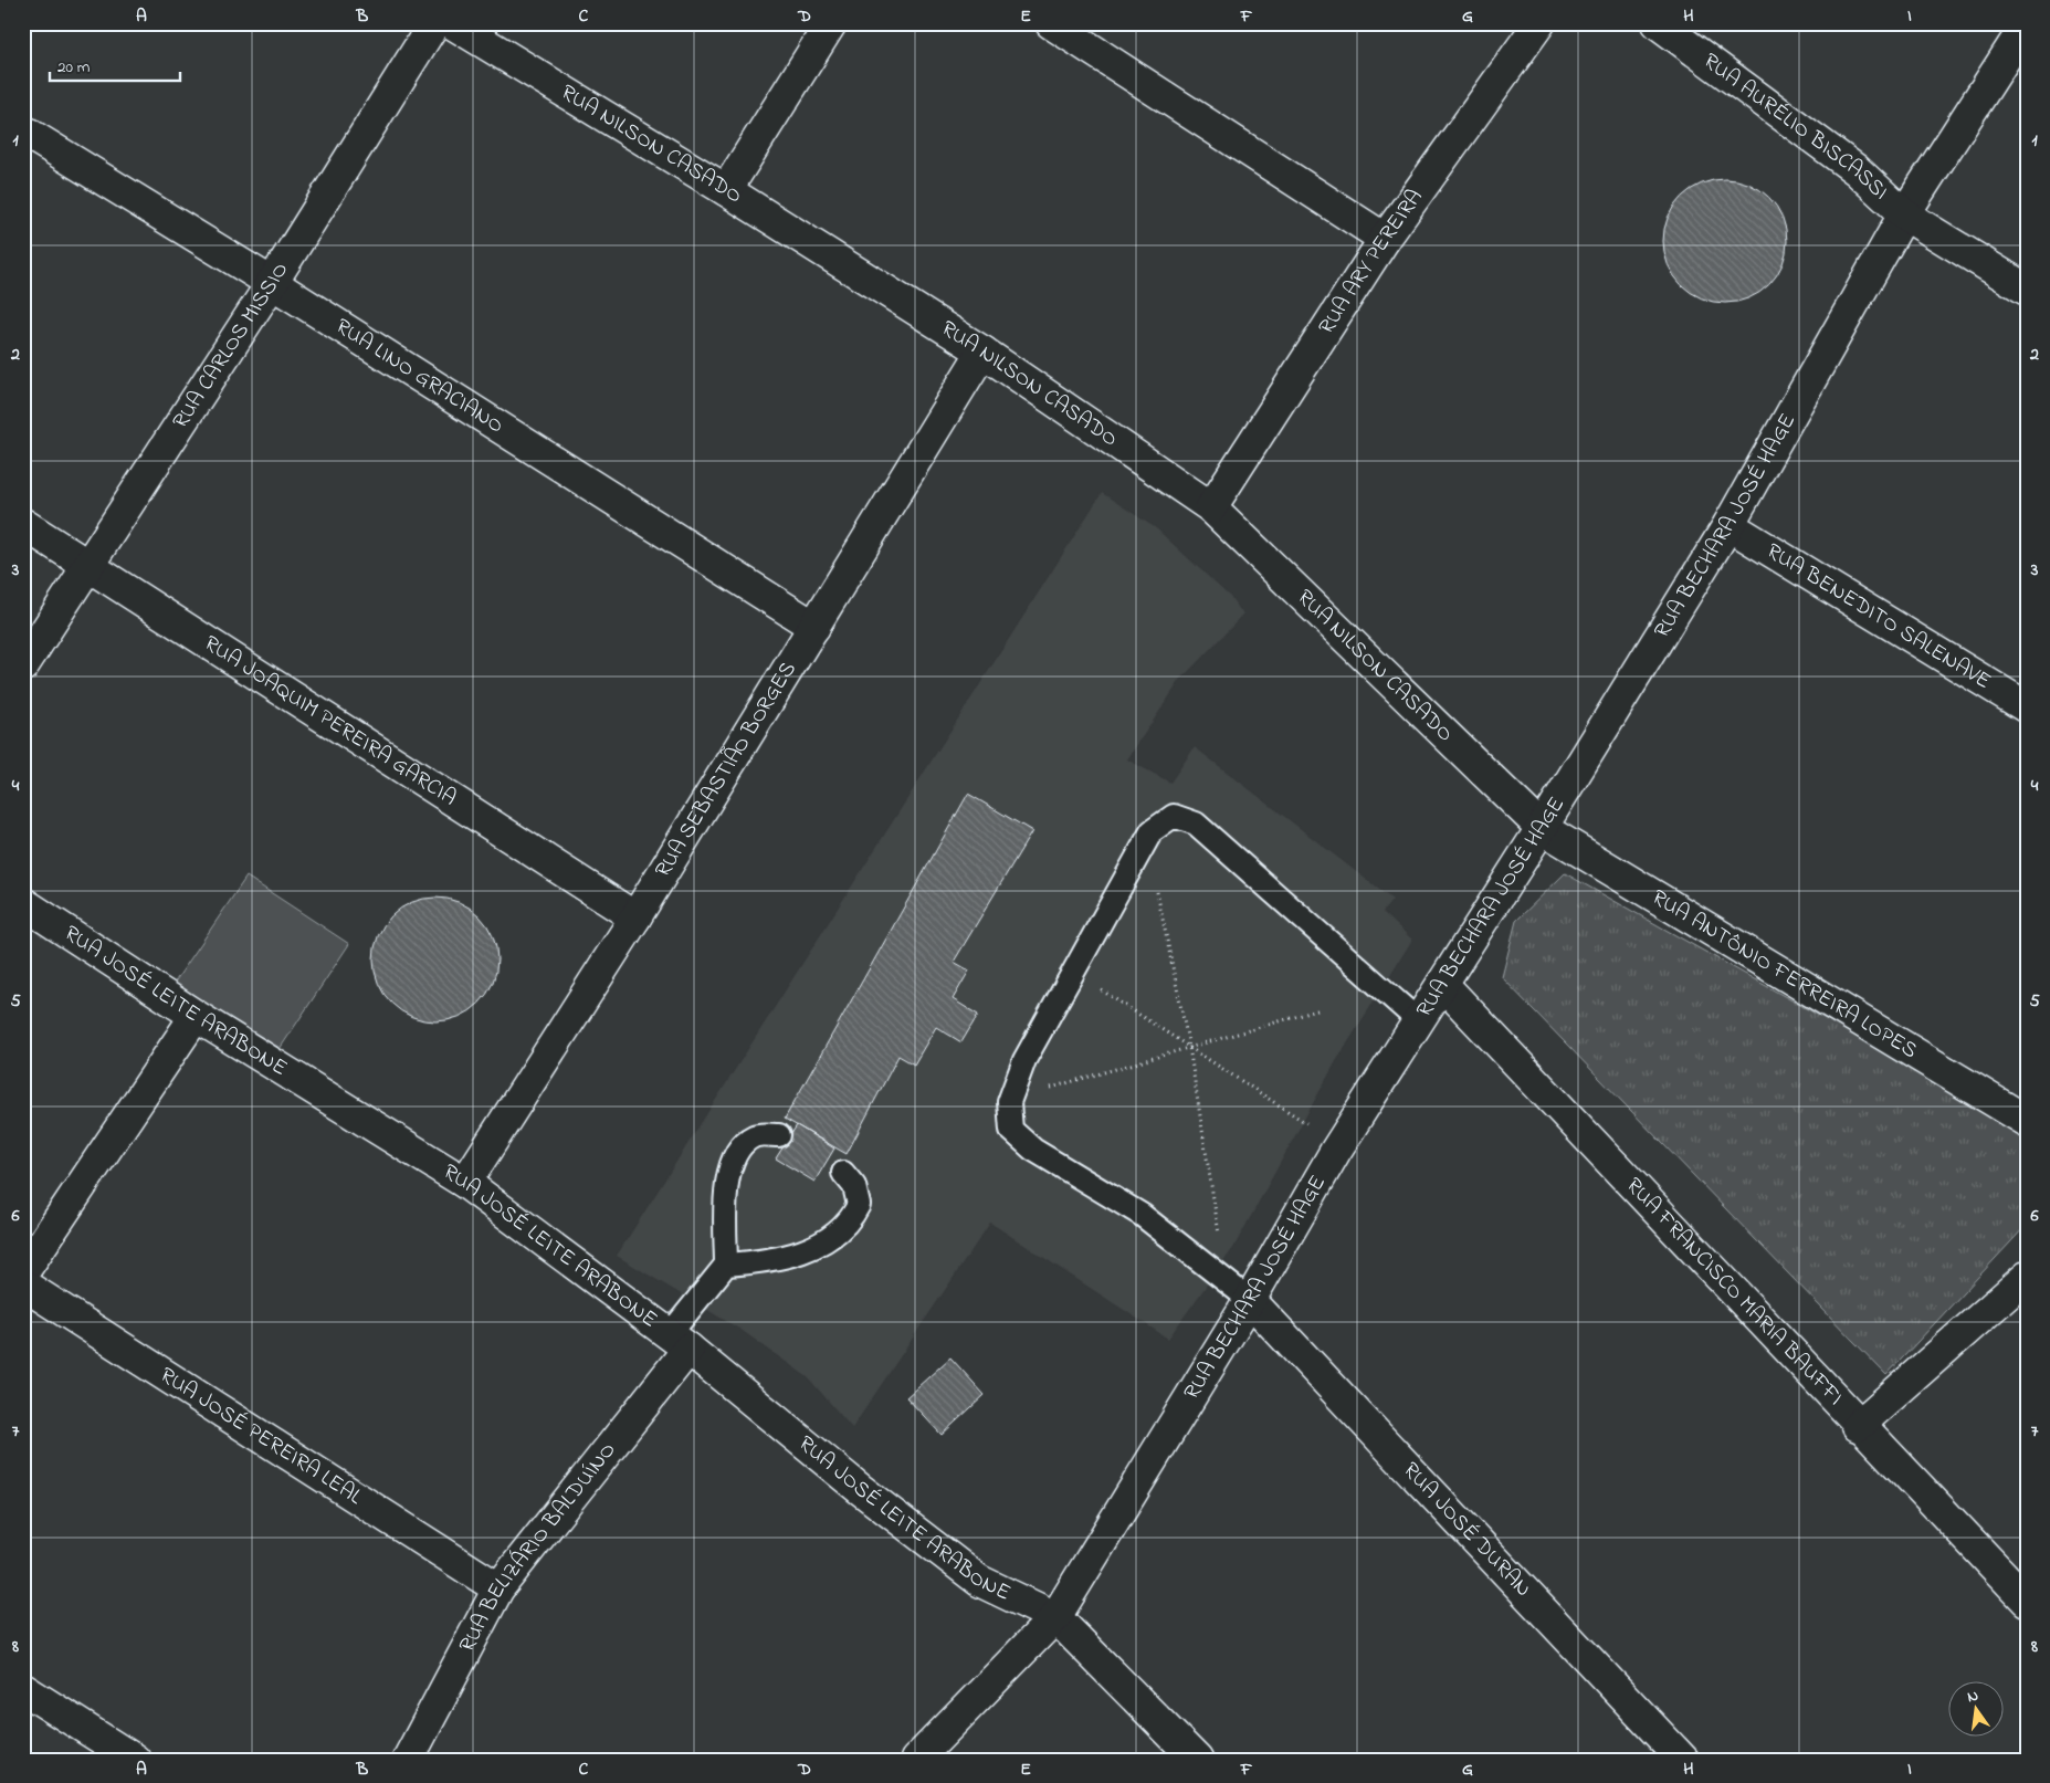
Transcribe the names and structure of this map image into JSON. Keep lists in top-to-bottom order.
{
  "streets": {
    "street": [
      "RUA AURÉLIO BISCASSI",
      "RUA NILSON CASADO",
      "RUA ARY PEREIRA",
      "RUA CARLOS MISSIO",
      "RUA LINO GRACIANO",
      "RUA BECHARA JOSÉ HAGE",
      "RUA BENEDITO SALENAVE",
      "RUA JOAQUIM PEREIRA GARCIA",
      "RUA SEBASTIÃO BORGES",
      "RUA ANTÔNIO FERREIRA LOPES",
      "RUA JOSÉ LEITE ARABONE",
      "RUA FRANCISCO MARIA BAUFFI",
      "RUA JOSÉ PEREIRA LEAL",
      "RUA JOSÉ DURAN",
      "RUA BELIZÁRIO BALDUÍNO"
    ]
  },
  "crossings": [
    ["RUA AURÉLIO BISCASSI", "RUA BECHARA JOSÉ HAGE"],
    ["RUA NILSON CASADO", "RUA ARY PEREIRA"],
    ["RUA NILSON CASADO", "RUA BECHARA JOSÉ HAGE"],
    ["RUA NILSON CASADO", "RUA SEBASTIÃO BORGES"],
    ["RUA NILSON CASADO", "RUA ANTÔNIO FERREIRA LOPES"],
    ["RUA CARLOS MISSIO", "RUA LINO GRACIANO"],
    ["RUA CARLOS MISSIO", "RUA JOAQUIM PEREIRA GARCIA"],
    ["RUA LINO GRACIANO", "RUA SEBASTIÃO BORGES"],
    ["RUA BECHARA JOSÉ HAGE", "RUA BENEDITO SALENAVE"],
    ["RUA BECHARA JOSÉ HAGE", "RUA ANTÔNIO FERREIRA LOPES"],
    ["RUA BECHARA JOSÉ HAGE", "RUA JOSÉ LEITE ARABONE"],
    ["RUA BECHARA JOSÉ HAGE", "RUA FRANCISCO MARIA BAUFFI"],
    ["RUA BECHARA JOSÉ HAGE", "RUA JOSÉ DURAN"],
    ["RUA JOAQUIM PEREIRA GARCIA", "RUA SEBASTIÃO BORGES"],
    ["RUA SEBASTIÃO BORGES", "RUA JOSÉ LEITE ARABONE"],
    ["RUA JOSÉ LEITE ARABONE", "RUA BELIZÁRIO BALDUÍNO"],
    ["RUA JOSÉ PEREIRA LEAL", "RUA BELIZÁRIO BALDUÍNO"]
  ],
  "scale_bar": "20 m",
  "north": "top",
  "grid": {
    "columns": [
      "A",
      "B",
      "C",
      "D",
      "E",
      "F",
      "G",
      "H",
      "I"
    ],
    "rows": [
      "1",
      "2",
      "3",
      "4",
      "5",
      "6",
      "7",
      "8"
    ]
  }
}
